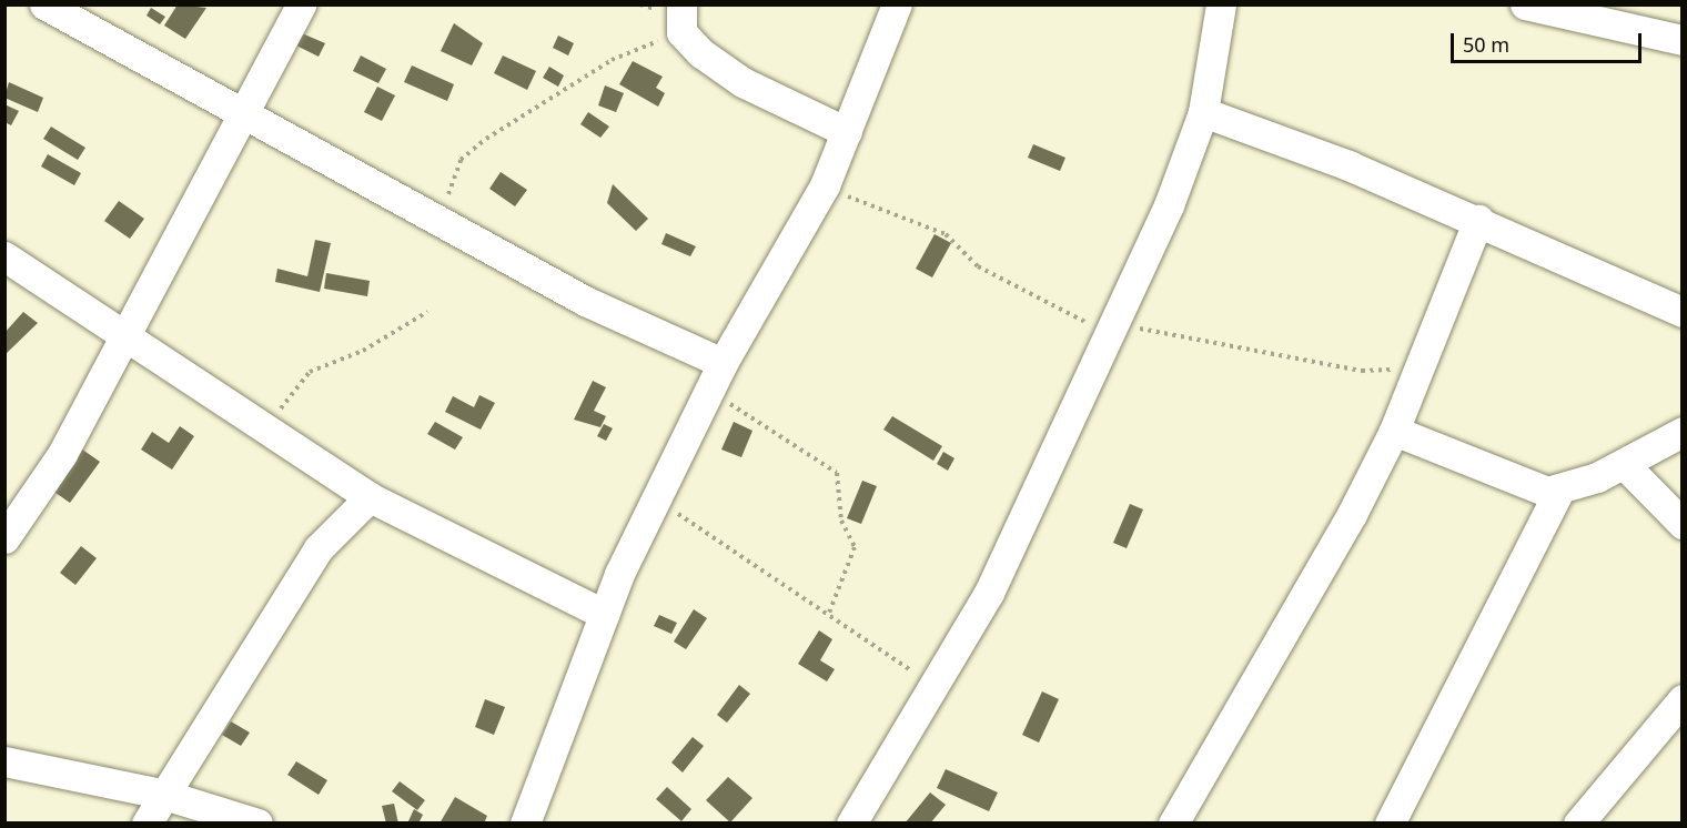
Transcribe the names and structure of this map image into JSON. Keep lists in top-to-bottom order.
{
  "scale_bar": "50 m"
}
